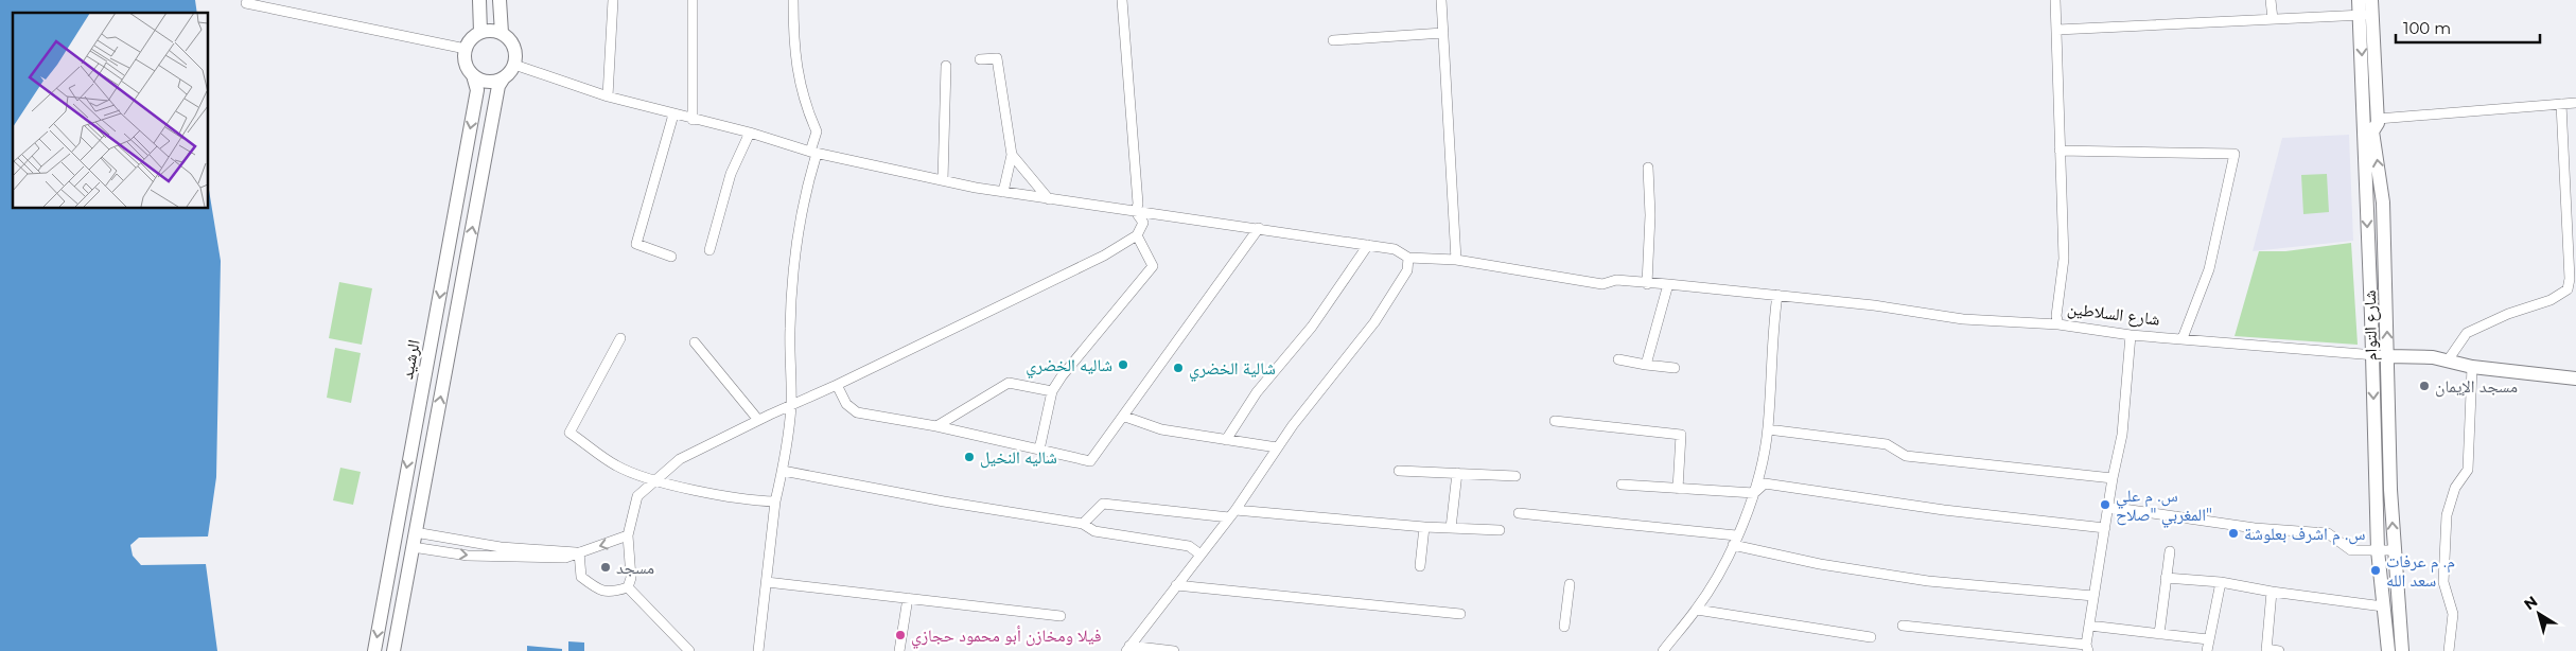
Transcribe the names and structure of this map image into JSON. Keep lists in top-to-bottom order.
{
  "streets": {
    "main road": ["شارع السلاطين", "شارع التوام", "الرشيد"]
  },
  "crossings": [
    ["شارع السلاطين", "شارع التوام"]
  ],
  "places": [
    "شاليه الخضري",
    "شالية الخضري",
    "مسجد الإيمان",
    "شاليه النخيل",
    "س. م علي المغربي \"صلاح\"",
    "س. م اشرف بعلوشة",
    "مسجد",
    "م. م عرفات سعد الله",
    "فيلا ومخازن أبو محمود حجازي"
  ],
  "scale_bar": "100 m",
  "north": "top left"
}
